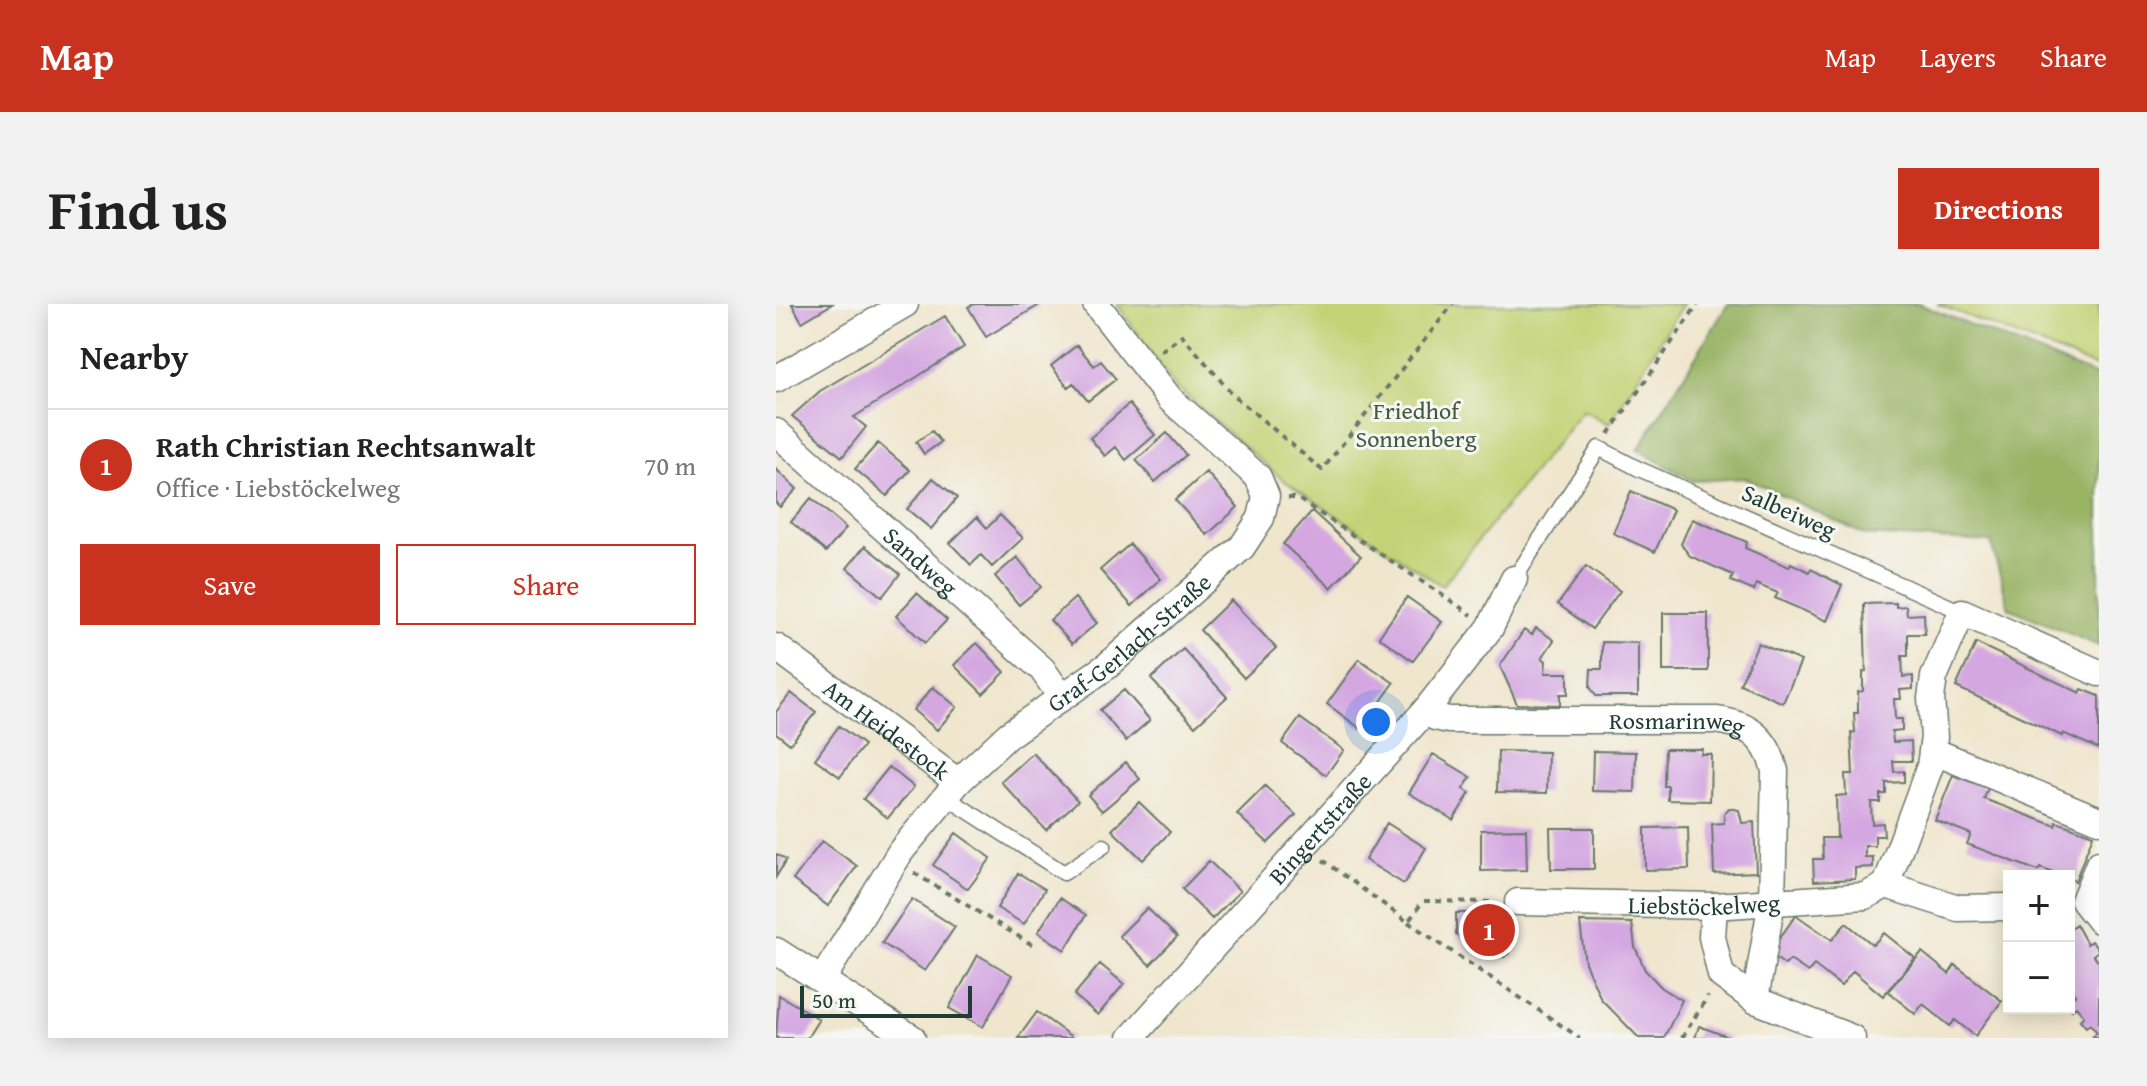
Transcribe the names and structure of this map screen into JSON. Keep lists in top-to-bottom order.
{
  "streets": {
    "street": [
      "Sandweg",
      "Graf-Gerlach-Straße",
      "Rosmarinweg",
      "Am Heidestock",
      "Bingertstraße",
      "Liebstöckelweg"
    ],
    "lane": ["Salbeiweg"]
  },
  "crossings": [
    ["Salbeiweg", "Bingertstraße"],
    ["Sandweg", "Graf-Gerlach-Straße"],
    ["Graf-Gerlach-Straße", "Am Heidestock"],
    ["Rosmarinweg", "Bingertstraße"],
    ["Rosmarinweg", "Liebstöckelweg"]
  ],
  "parks": ["Friedhof Sonnenberg"],
  "scale_bar": "50 m",
  "page": {
    "header": "Map",
    "nav": ["Map", "Layers", "Share"],
    "title": "Find us",
    "buttons": [
      "Directions",
      ["Save", "Share"]
    ],
    "heading": "Nearby",
    "list": [
      {
        "mark": "1",
        "name": "Rath Christian Rechtsanwalt",
        "note": "Office · Liebstöckelweg",
        "value": "70 m"
      }
    ],
    "map_buttons": ["+", "−"],
    "pins": "1",
    "scale": "50 m"
  }
}
